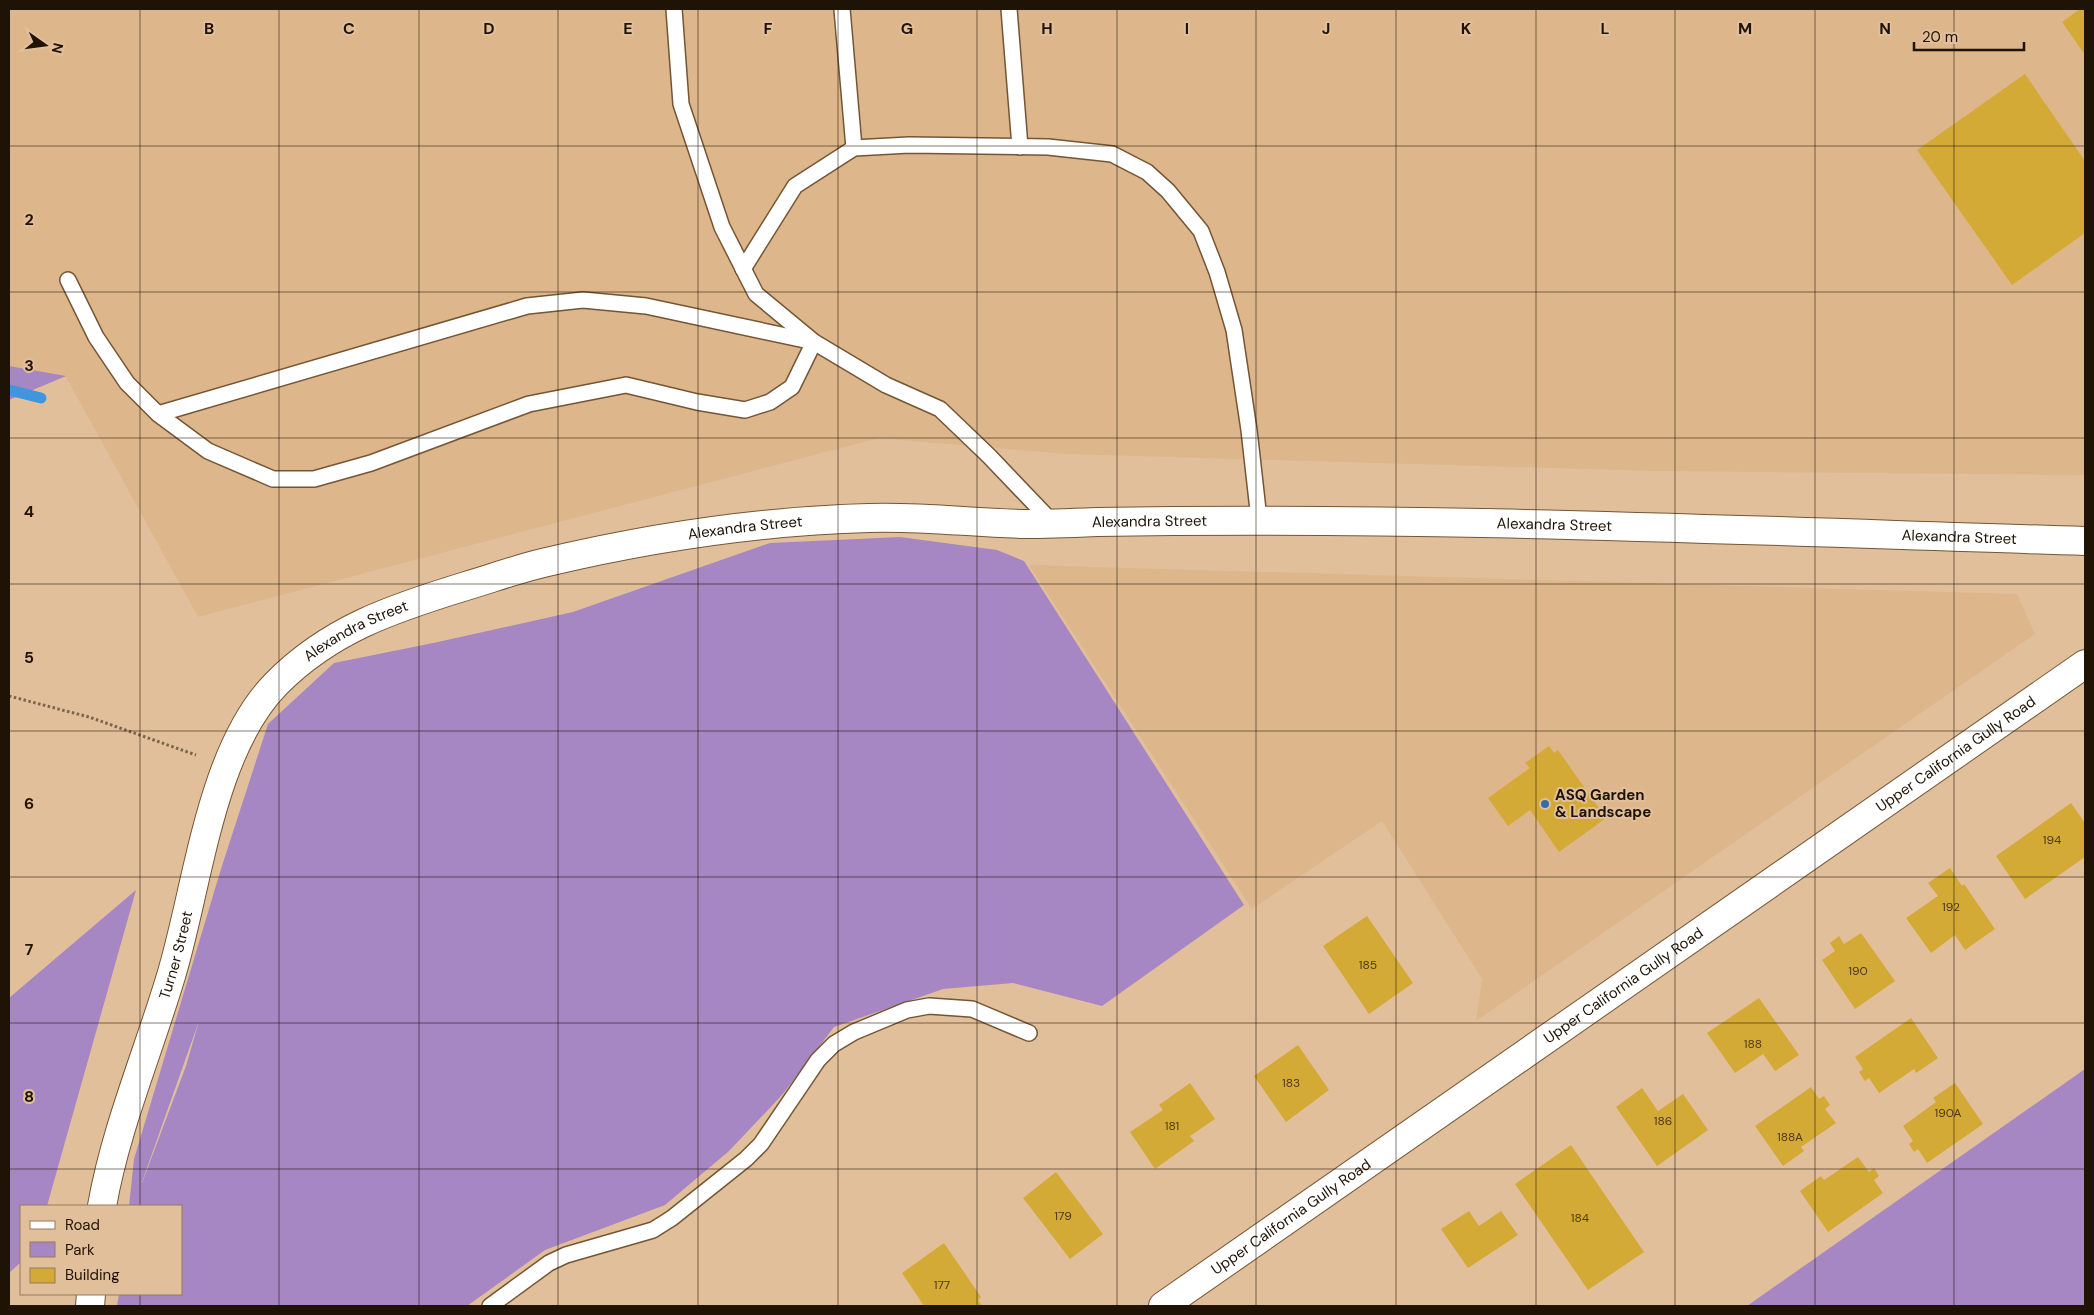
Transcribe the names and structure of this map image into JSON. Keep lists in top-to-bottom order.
{
  "streets": {
    "street": ["Alexandra Street", "Upper California Gully Road", "Turner Street"]
  },
  "crossings": [
    ["Alexandra Street", "Turner Street"]
  ],
  "places": ["ASQ Garden & Landscape"],
  "house_numbers": [
    "194",
    "192",
    "185",
    "190",
    "188",
    "183",
    "190A",
    "186",
    "181",
    "188A",
    "179",
    "184",
    "177"
  ],
  "legend": ["Road", "Park", "Building"],
  "scale_bar": "20 m",
  "north": "right",
  "grid": {
    "columns": [
      "B",
      "C",
      "D",
      "E",
      "F",
      "G",
      "H",
      "I",
      "J",
      "K",
      "L",
      "M",
      "N"
    ],
    "rows": [
      "2",
      "3",
      "4",
      "5",
      "6",
      "7",
      "8"
    ]
  }
}
